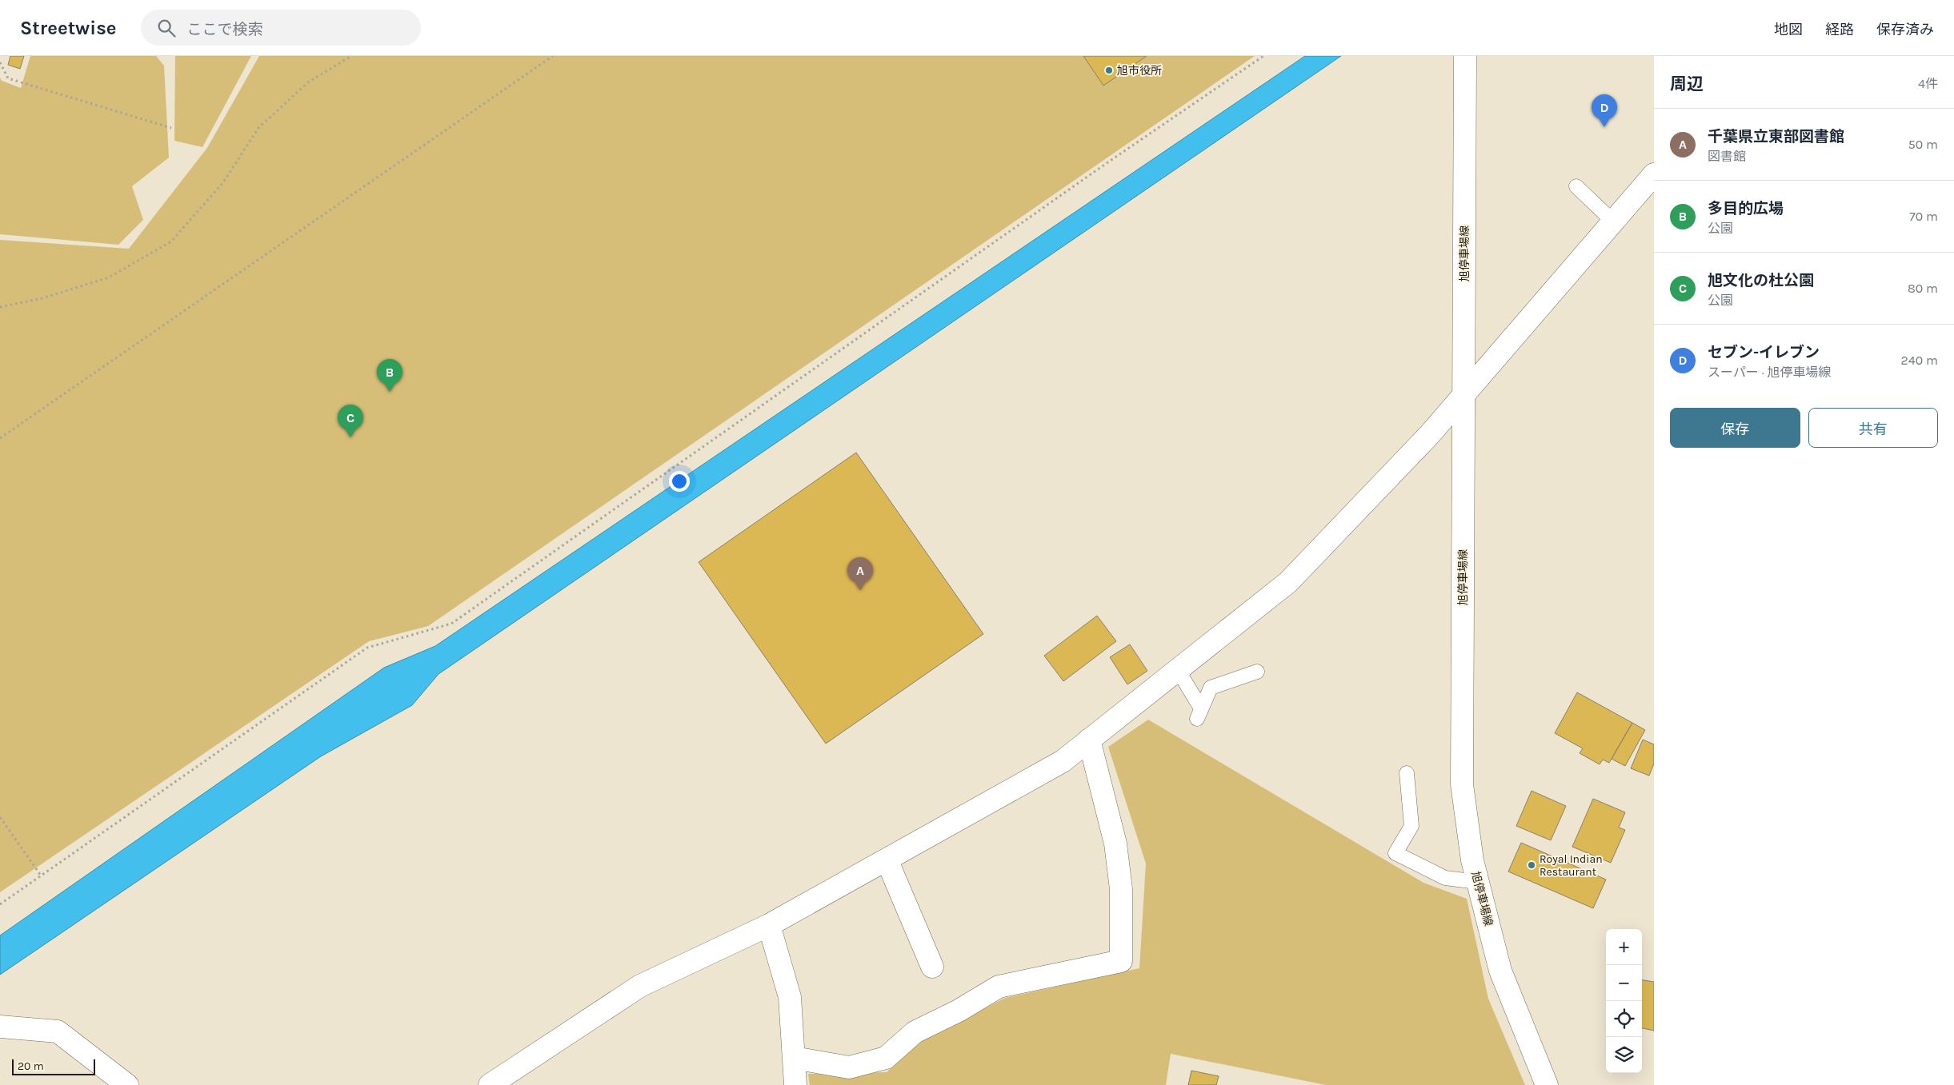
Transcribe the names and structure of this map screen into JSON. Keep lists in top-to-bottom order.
{
  "streets": {
    "street": ["旭停車場線"]
  },
  "places": ["旭市役所", "Royal Indian Restaurant"],
  "scale_bar": "20 m",
  "page": {
    "header": "Streetwise",
    "search": "ここで検索",
    "nav": ["地図", "経路", "保存済み"],
    "heading": ["周辺", "4件"],
    "pins": [
      "D",
      "B",
      "C",
      "A"
    ],
    "list": [
      {
        "mark": "A",
        "name": "千葉県立東部図書館",
        "note": "図書館",
        "value": "50 m"
      },
      {
        "mark": "B",
        "name": "多目的広場",
        "note": "公園",
        "value": "70 m"
      },
      {
        "mark": "C",
        "name": "旭文化の杜公園",
        "note": "公園",
        "value": "80 m"
      },
      {
        "mark": "D",
        "name": "セブン-イレブン",
        "note": "スーパー · 旭停車場線",
        "value": "240 m"
      }
    ],
    "buttons": ["保存", "共有"],
    "map_buttons": ["+", "−"],
    "scale": "20 m"
  }
}
